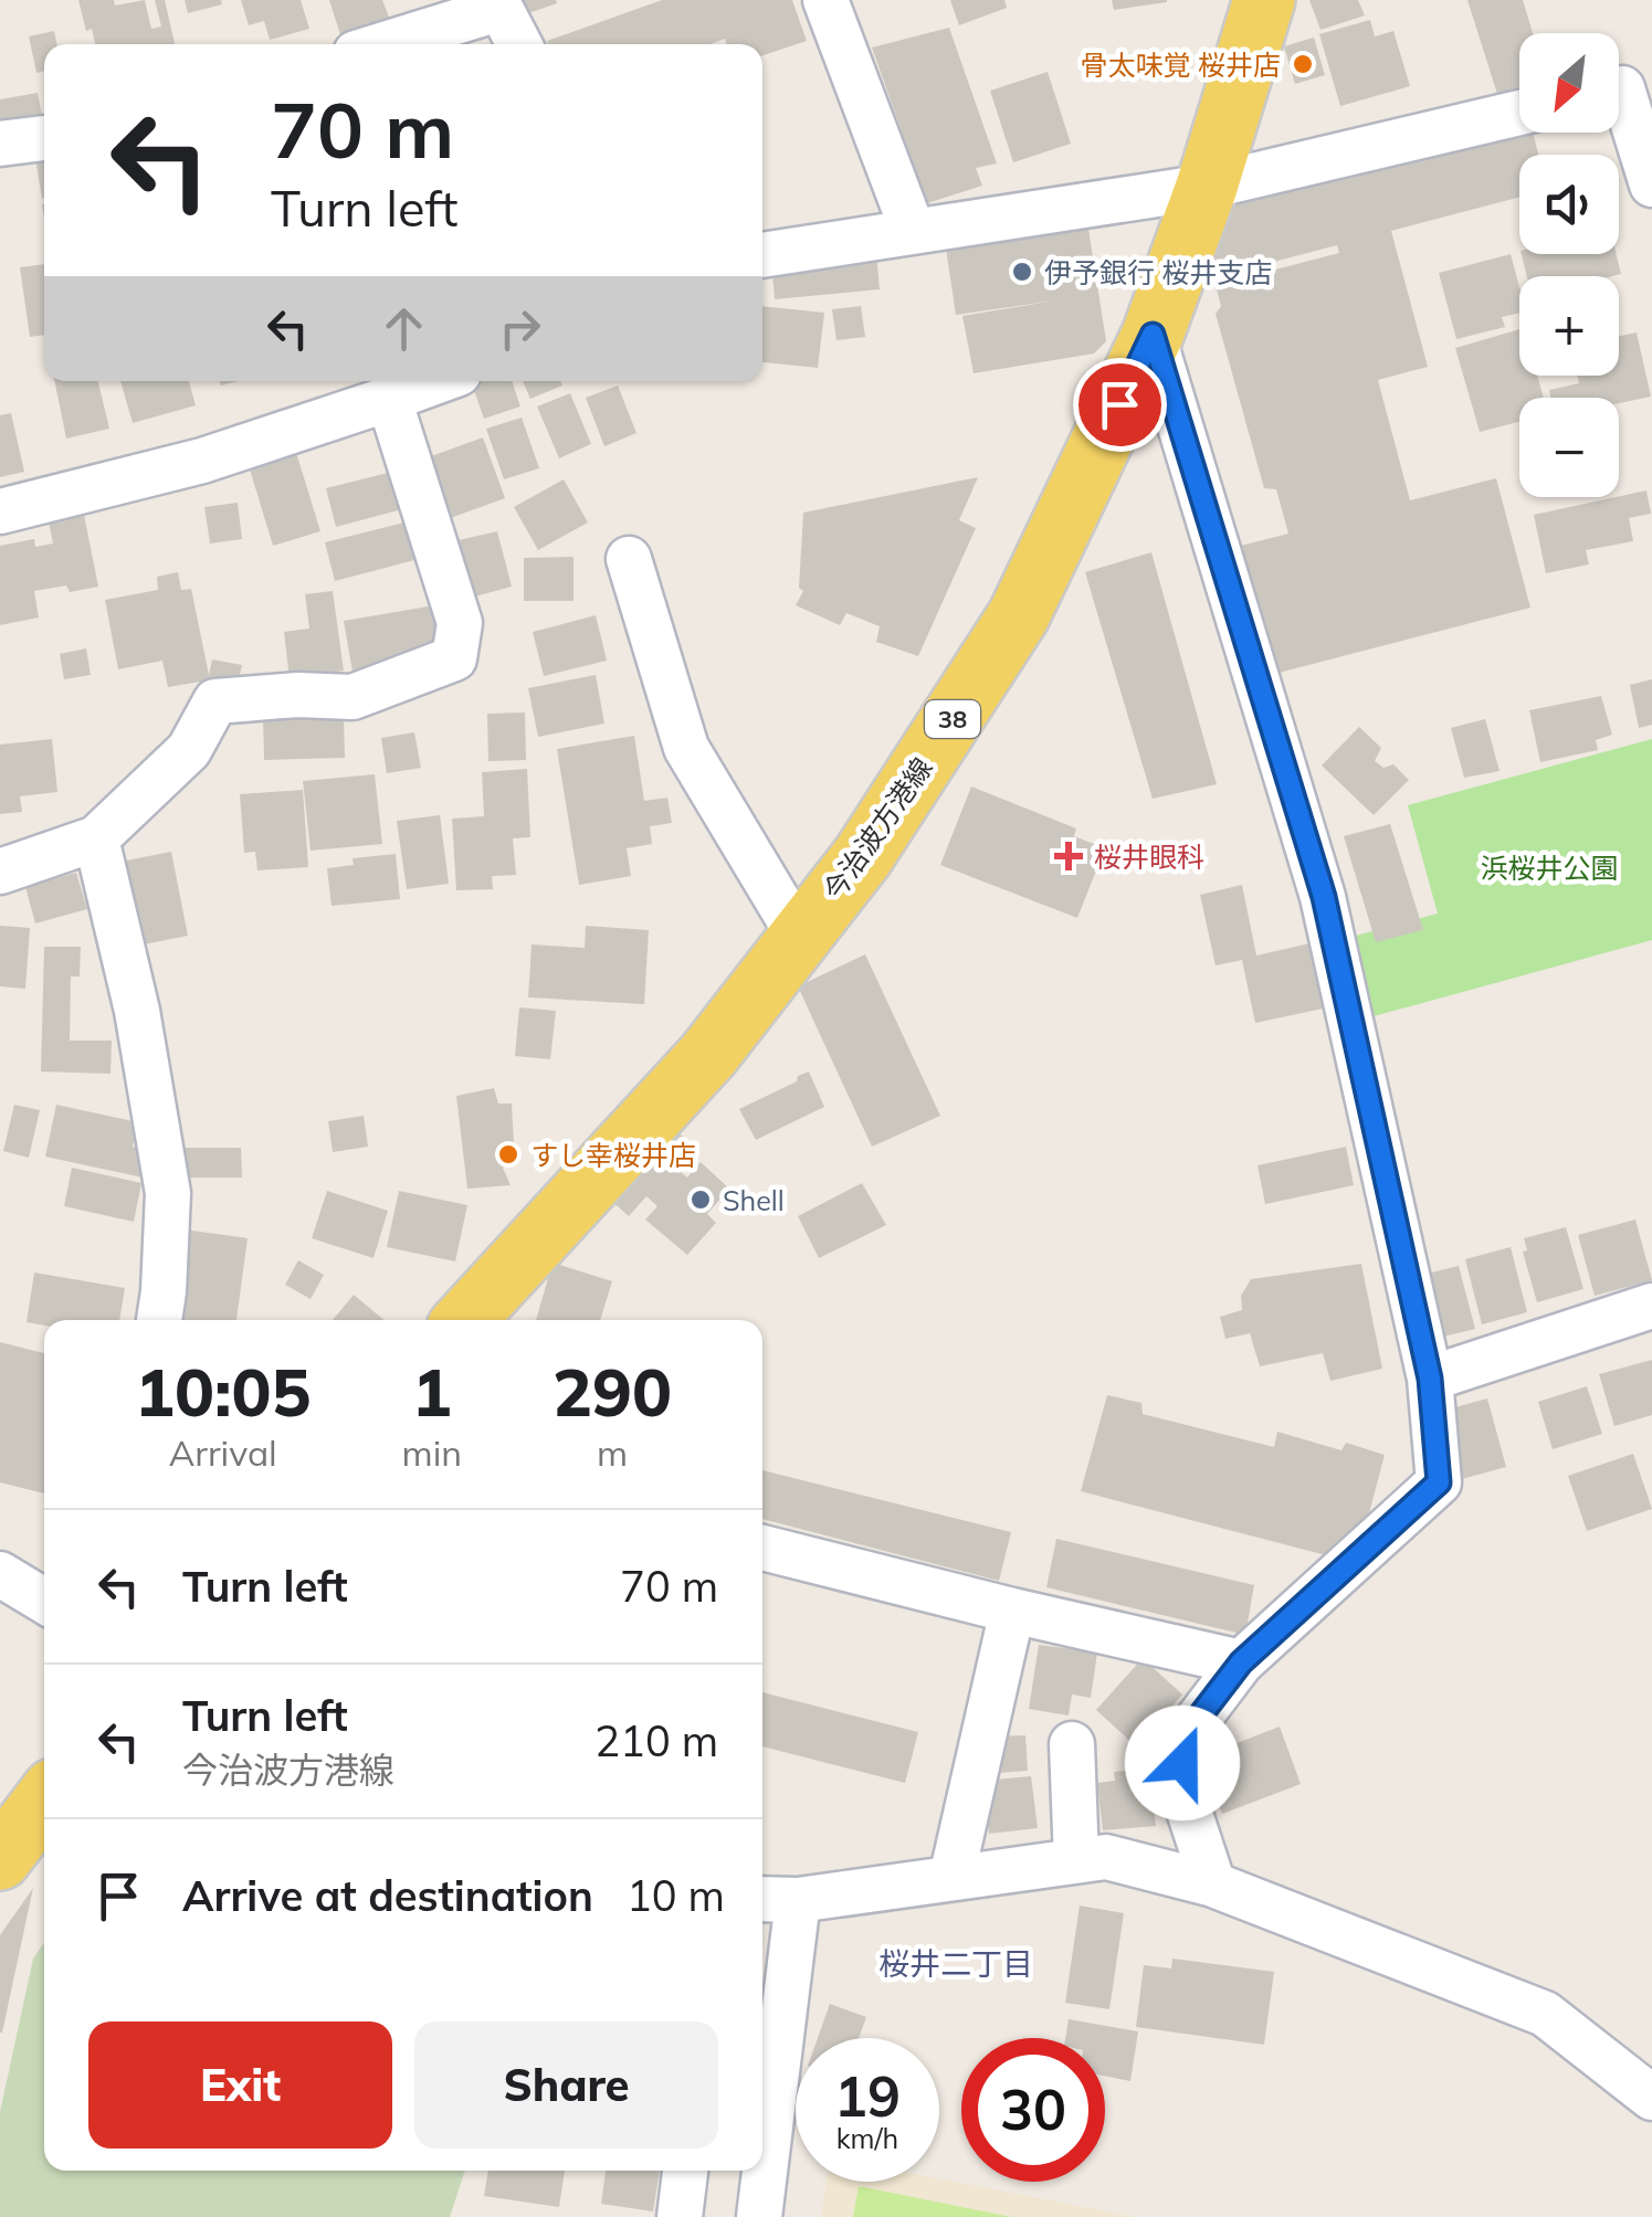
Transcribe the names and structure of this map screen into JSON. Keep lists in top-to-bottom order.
{
  "streets": {
    "main road": ["38", "今治波方港線"]
  },
  "districts": ["桜井二丁目"],
  "parks": ["浜桜井公園"],
  "places": {
    "other": [
      "骨太味覚 桜井店",
      "伊予銀行 桜井支店",
      "すし幸桜井店",
      "Shell"
    ],
    "health": ["桜井眼科"]
  },
  "north": "bottom left",
  "page": {
    "map_buttons": ["+", "−"],
    "turn": ["70 m", "Turn left"],
    "eta": [
      "10:05",
      "Arrival",
      "1",
      "min",
      "290",
      "m"
    ],
    "list": [
      {
        "name": "Turn left",
        "value": "70 m"
      },
      {
        "name": "Turn left",
        "note": "今治波方港線",
        "value": "210 m"
      },
      {
        "name": "Arrive at destination",
        "value": "10 m"
      }
    ],
    "buttons": ["Exit", "Share"],
    "speed": "19 km/h",
    "limit": "30"
  }
}
